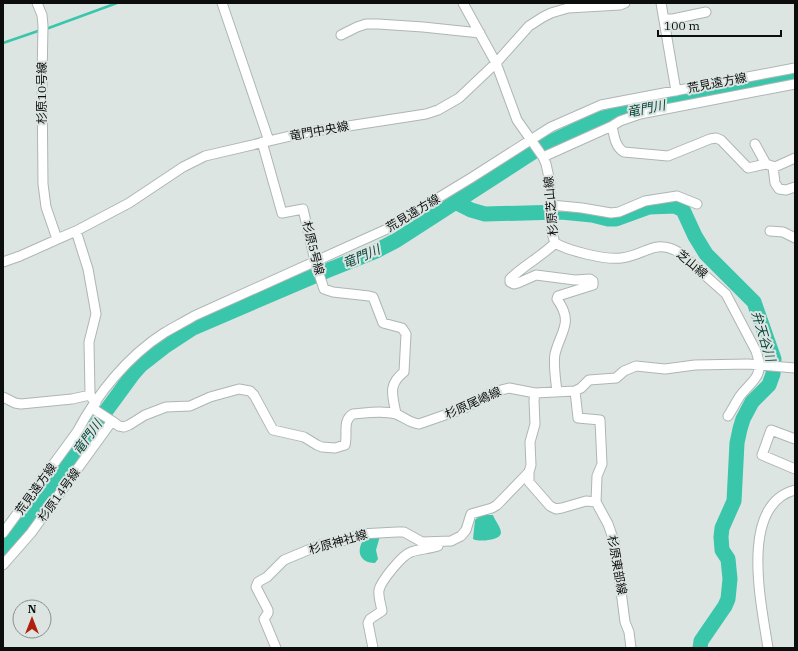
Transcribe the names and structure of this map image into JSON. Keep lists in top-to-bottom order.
{
  "streets": {
    "street": [
      "荒見遠方線",
      "杉原10号線",
      "竜門中央線",
      "杉原芝山線",
      "杉原5号線",
      "芝山線",
      "杉原尾嶋線",
      "杉原14号線",
      "杉原神社線",
      "杉原東部線"
    ]
  },
  "crossings": [
    ["荒見遠方線", "杉原芝山線"],
    ["荒見遠方線", "杉原5号線"],
    ["杉原10号線", "竜門中央線"],
    ["竜門中央線", "杉原芝山線"],
    ["竜門中央線", "杉原5号線"],
    ["杉原芝山線", "芝山線"],
    ["杉原芝山線", "杉原尾嶋線"],
    ["杉原5号線", "杉原尾嶋線"],
    ["杉原尾嶋線", "杉原14号線"]
  ],
  "water": ["竜門川", "弁天谷川"],
  "scale_bar": "100 m",
  "north": "top"
}
